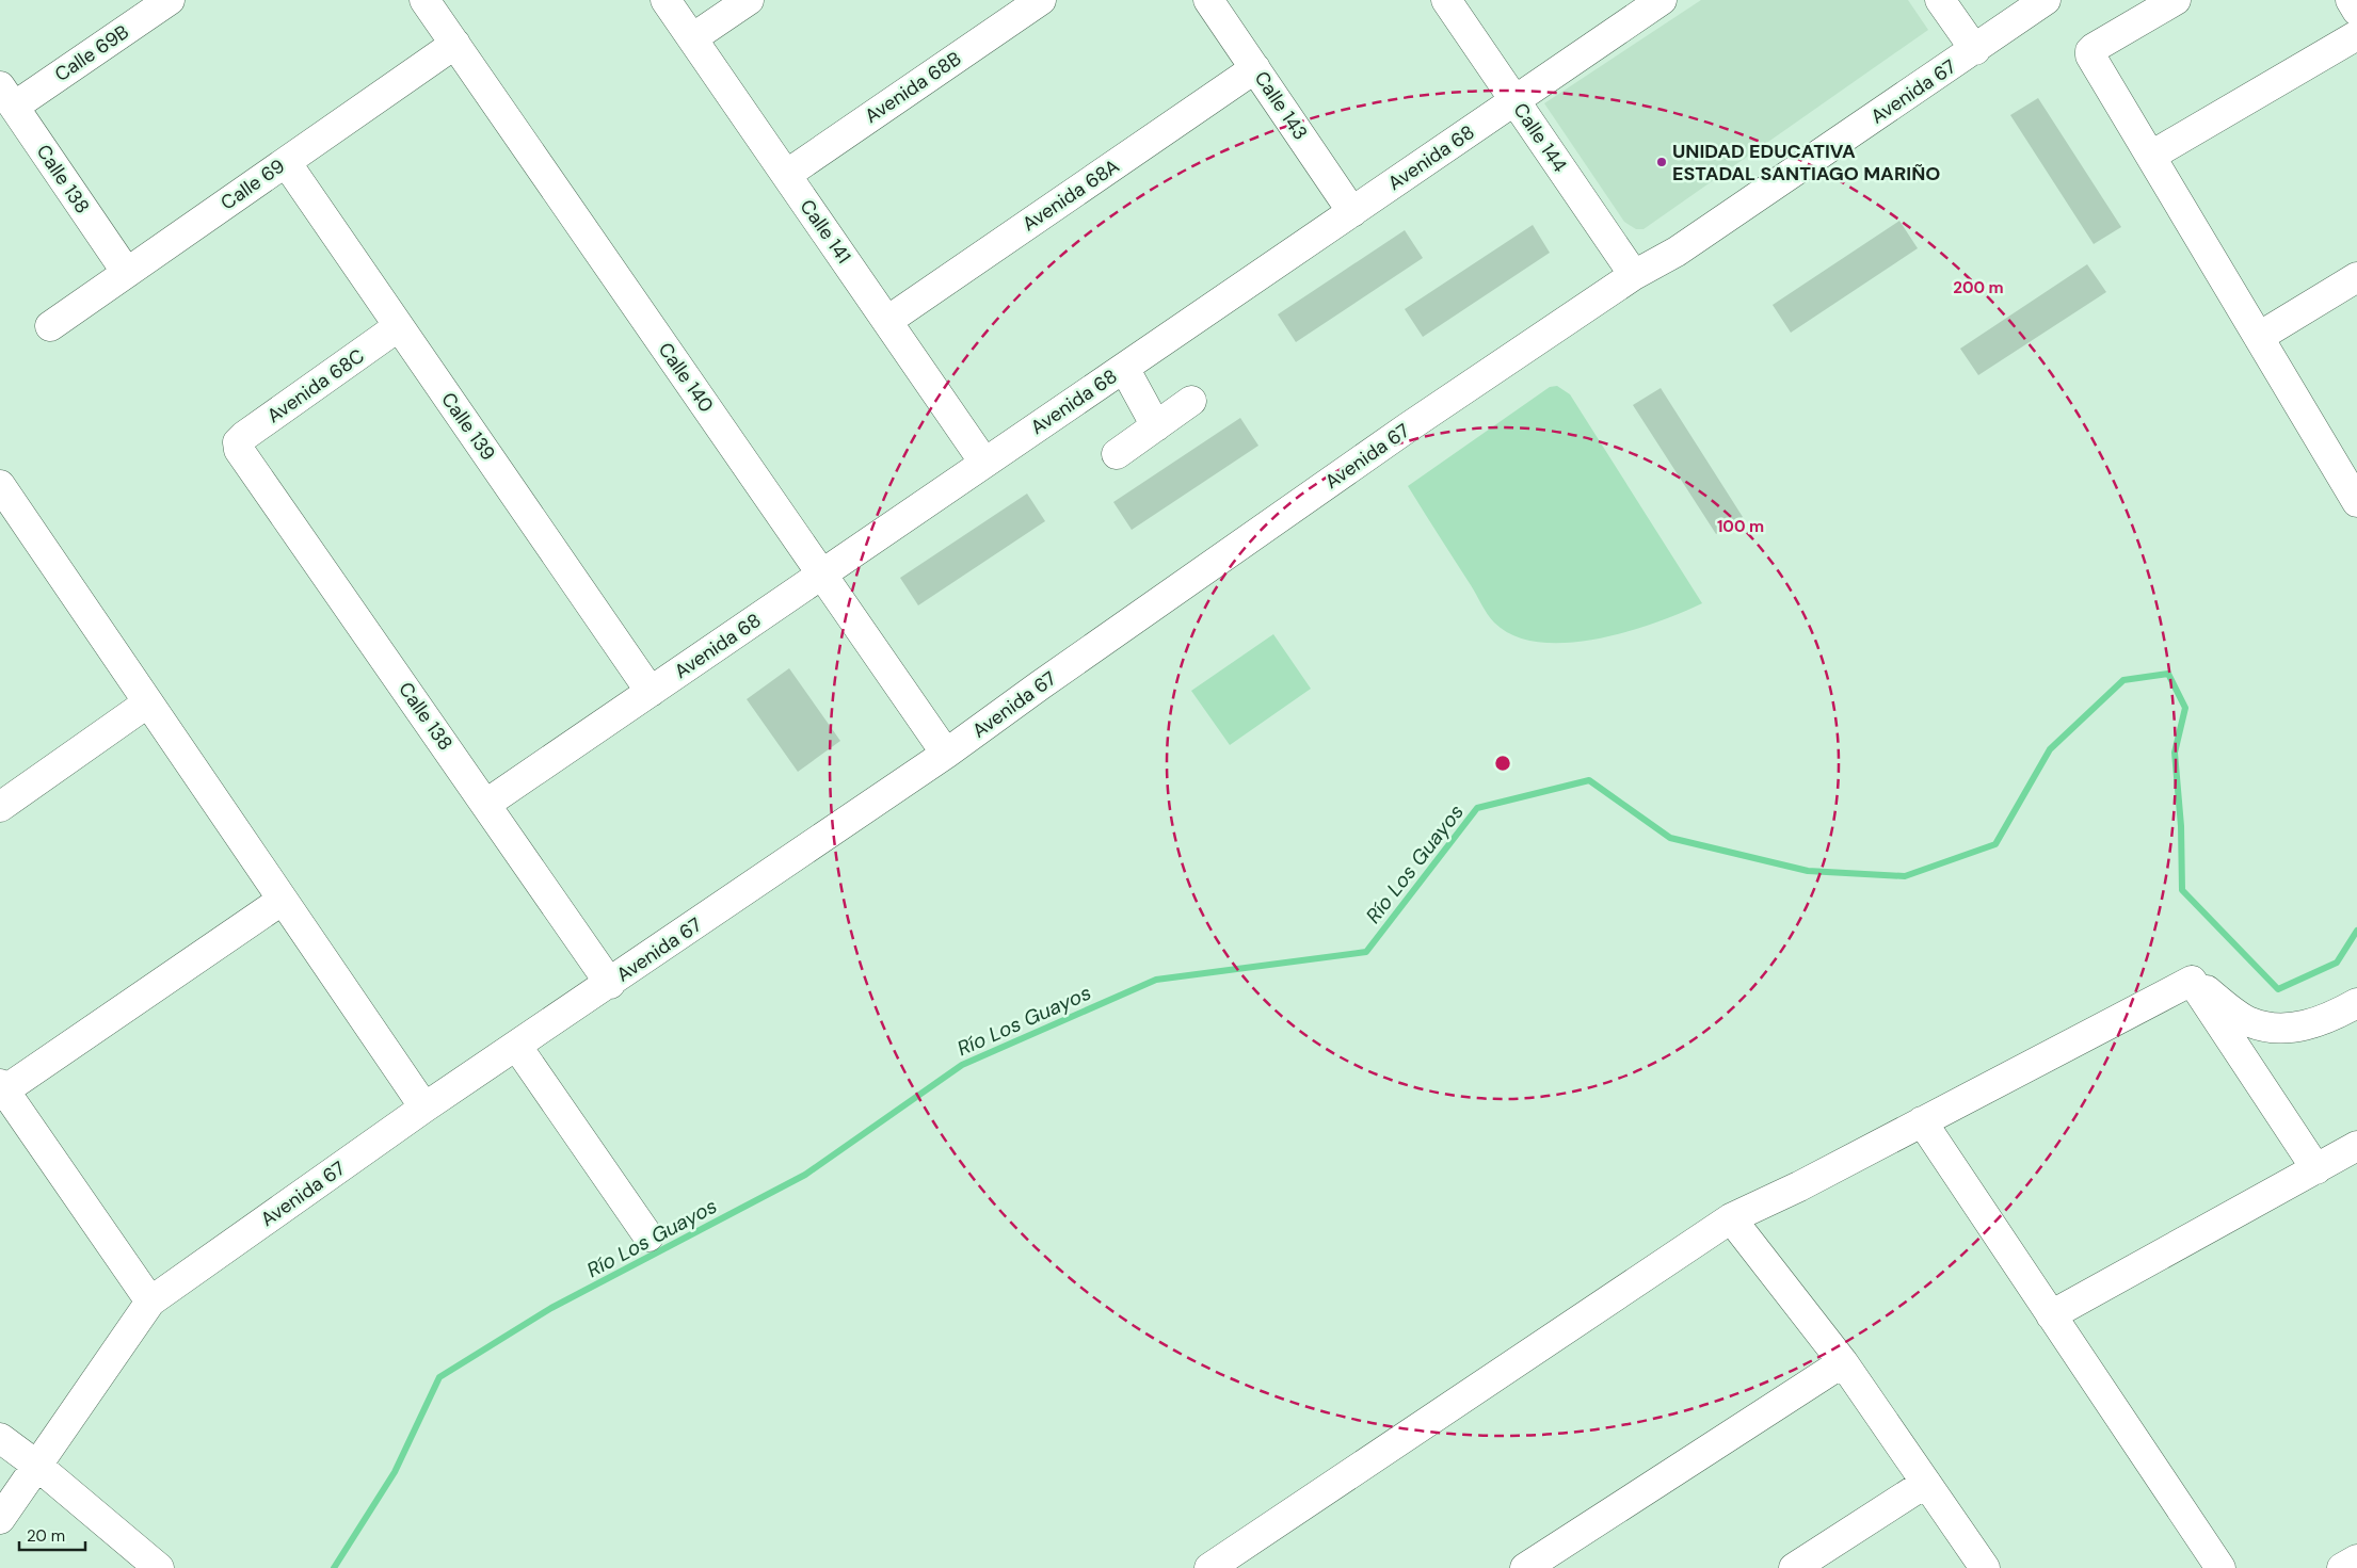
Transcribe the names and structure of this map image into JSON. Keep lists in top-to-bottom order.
{
  "streets": {
    "street": [
      "Calle 69B",
      "Avenida 68B",
      "Avenida 67",
      "Calle 143",
      "Calle 144",
      "Avenida 68",
      "Calle 138",
      "Calle 69",
      "Avenida 68A",
      "Calle 141",
      "Calle 140",
      "Avenida 68C",
      "Calle 139"
    ]
  },
  "crossings": [
    ["Calle 69B", "Calle 138"],
    ["Avenida 68B", "Calle 141"],
    ["Avenida 67", "Calle 144"],
    ["Avenida 67", "Calle 138"],
    ["Avenida 67", "Calle 140"],
    ["Calle 143", "Avenida 68"],
    ["Calle 143", "Avenida 68A"],
    ["Calle 144", "Avenida 68"],
    ["Avenida 68", "Calle 138"],
    ["Avenida 68", "Calle 141"],
    ["Avenida 68", "Calle 140"],
    ["Avenida 68", "Calle 139"],
    ["Calle 138", "Calle 69"],
    ["Calle 138", "Avenida 68C"],
    ["Calle 69", "Calle 140"],
    ["Calle 69", "Calle 139"],
    ["Avenida 68A", "Calle 141"],
    ["Avenida 68C", "Calle 139"]
  ],
  "water": ["Río Los Guayos"],
  "places": ["UNIDAD EDUCATIVA ESTADAL SANTIAGO MARIÑO"],
  "scale_bar": "20 m",
  "rings": ["200 m", "100 m"]
}
